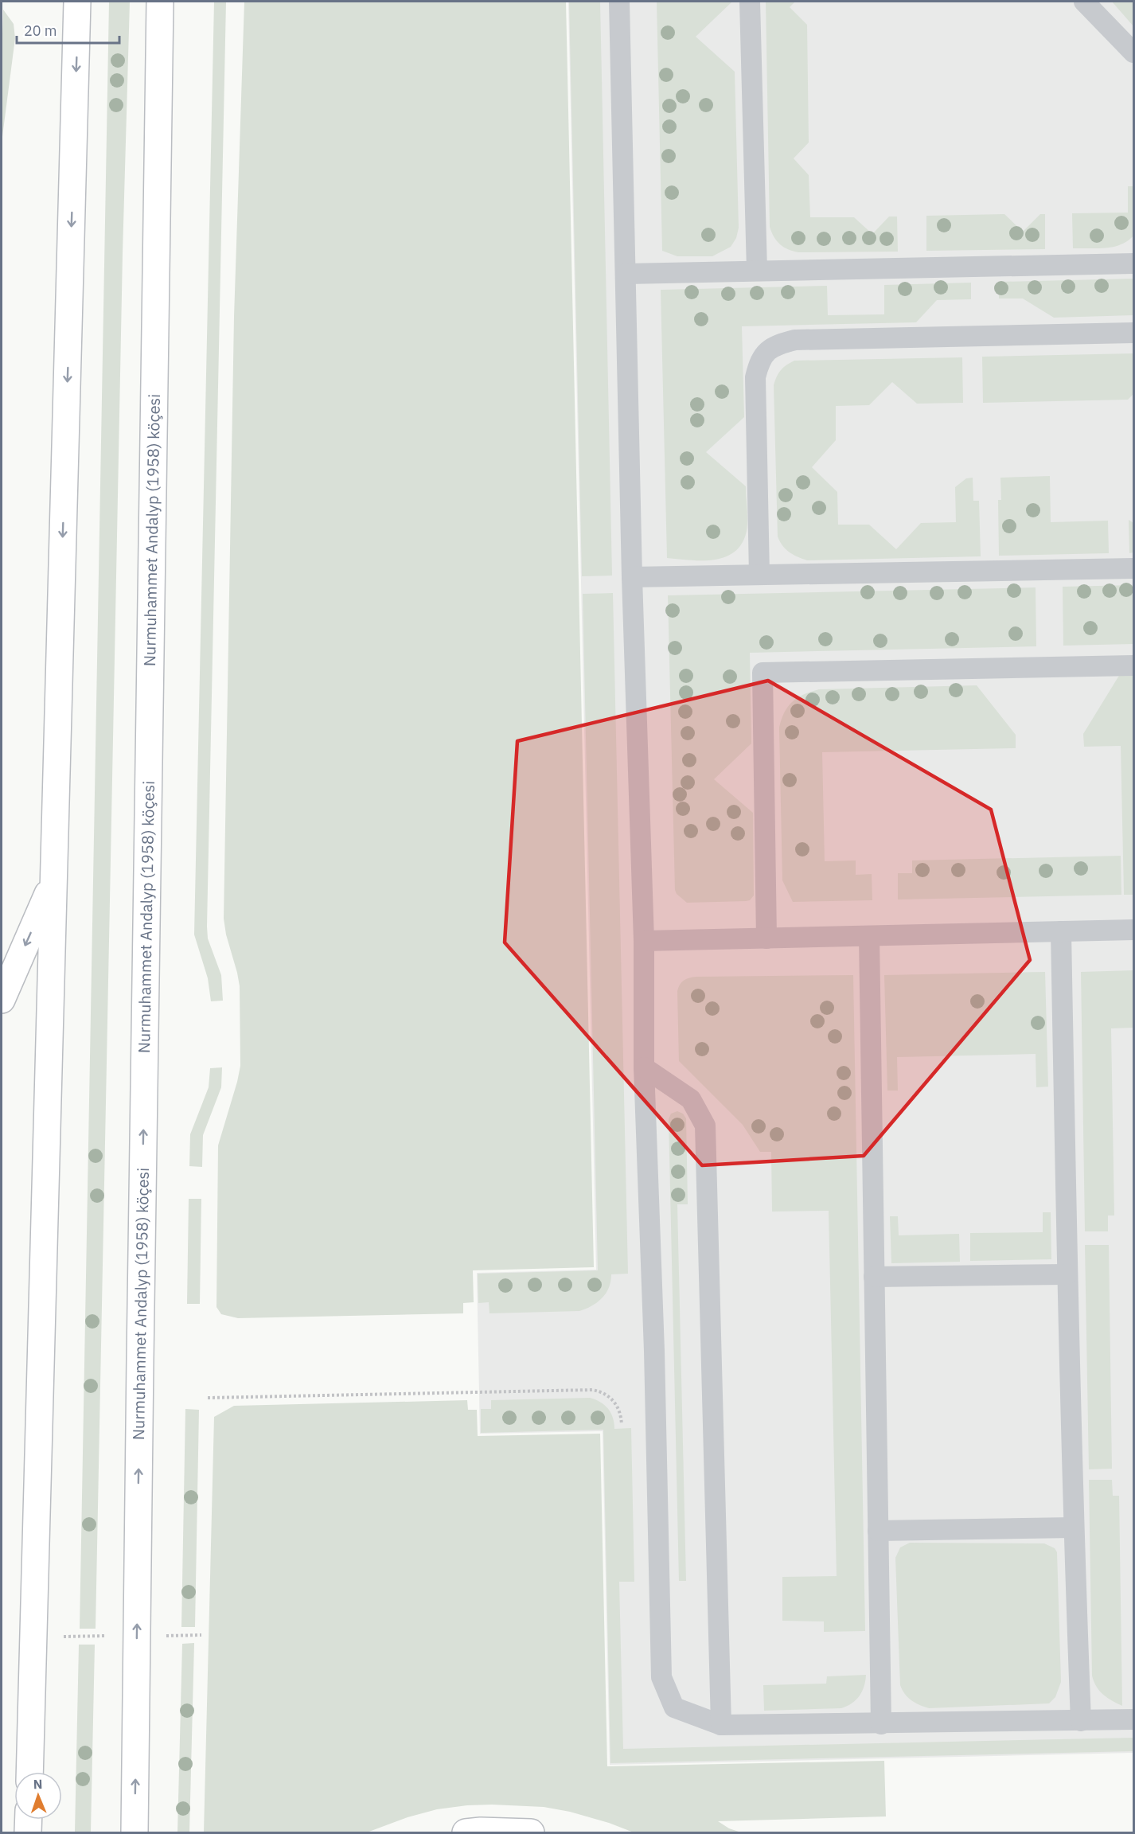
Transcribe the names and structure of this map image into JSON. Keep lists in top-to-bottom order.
{
  "streets": {
    "main road": ["Nurmuhammet Andalyp (1958) köçesi"]
  },
  "scale_bar": "20 m",
  "north": "top"
}
